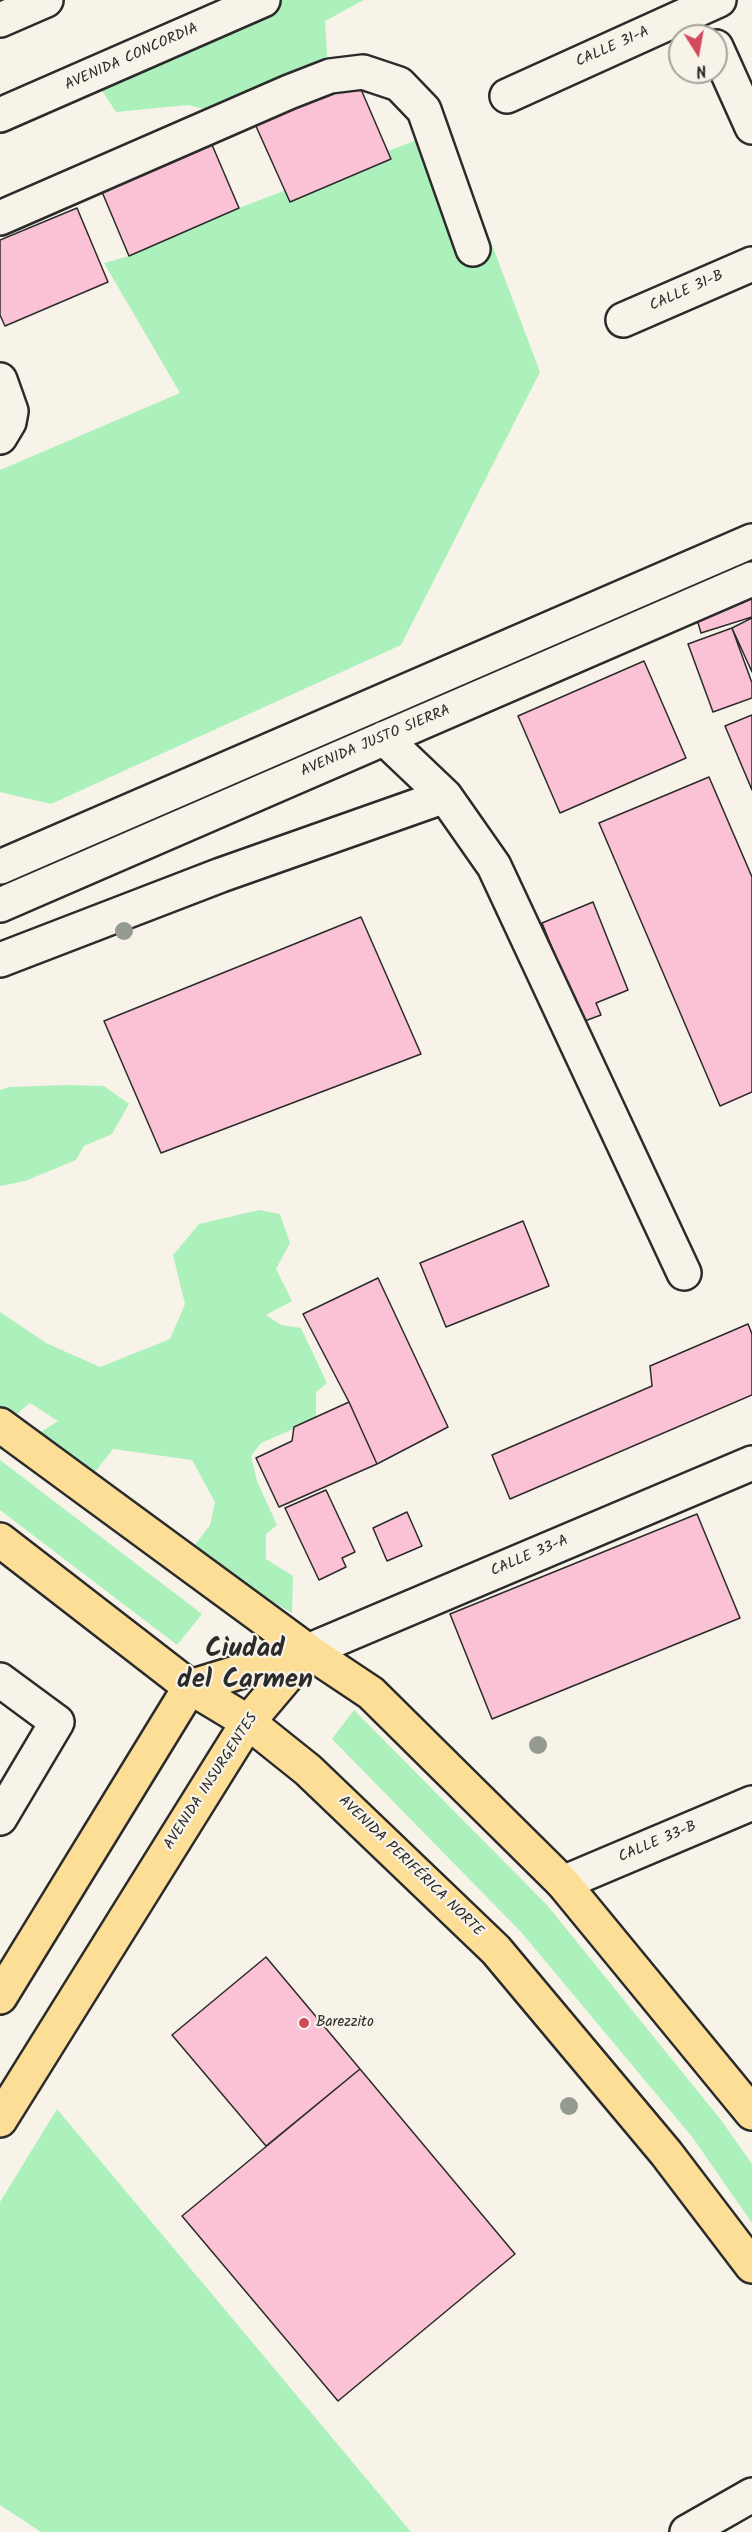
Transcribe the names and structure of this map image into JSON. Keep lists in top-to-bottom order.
{
  "streets": {
    "main road": ["AVENIDA INSURGENTES", "AVENIDA PERIFÉRICA NORTE"],
    "street": [
      "CALLE 31-A",
      "AVENIDA CONCORDIA",
      "CALLE 31-B",
      "AVENIDA JUSTO SIERRA",
      "CALLE 33-A",
      "CALLE 33-B"
    ]
  },
  "crossings": [
    ["CALLE 33-A", "AVENIDA INSURGENTES"],
    ["AVENIDA INSURGENTES", "AVENIDA PERIFÉRICA NORTE"]
  ],
  "districts": ["Ciudad del Carmen"],
  "places": ["Barezzito"],
  "north": "bottom"
}
